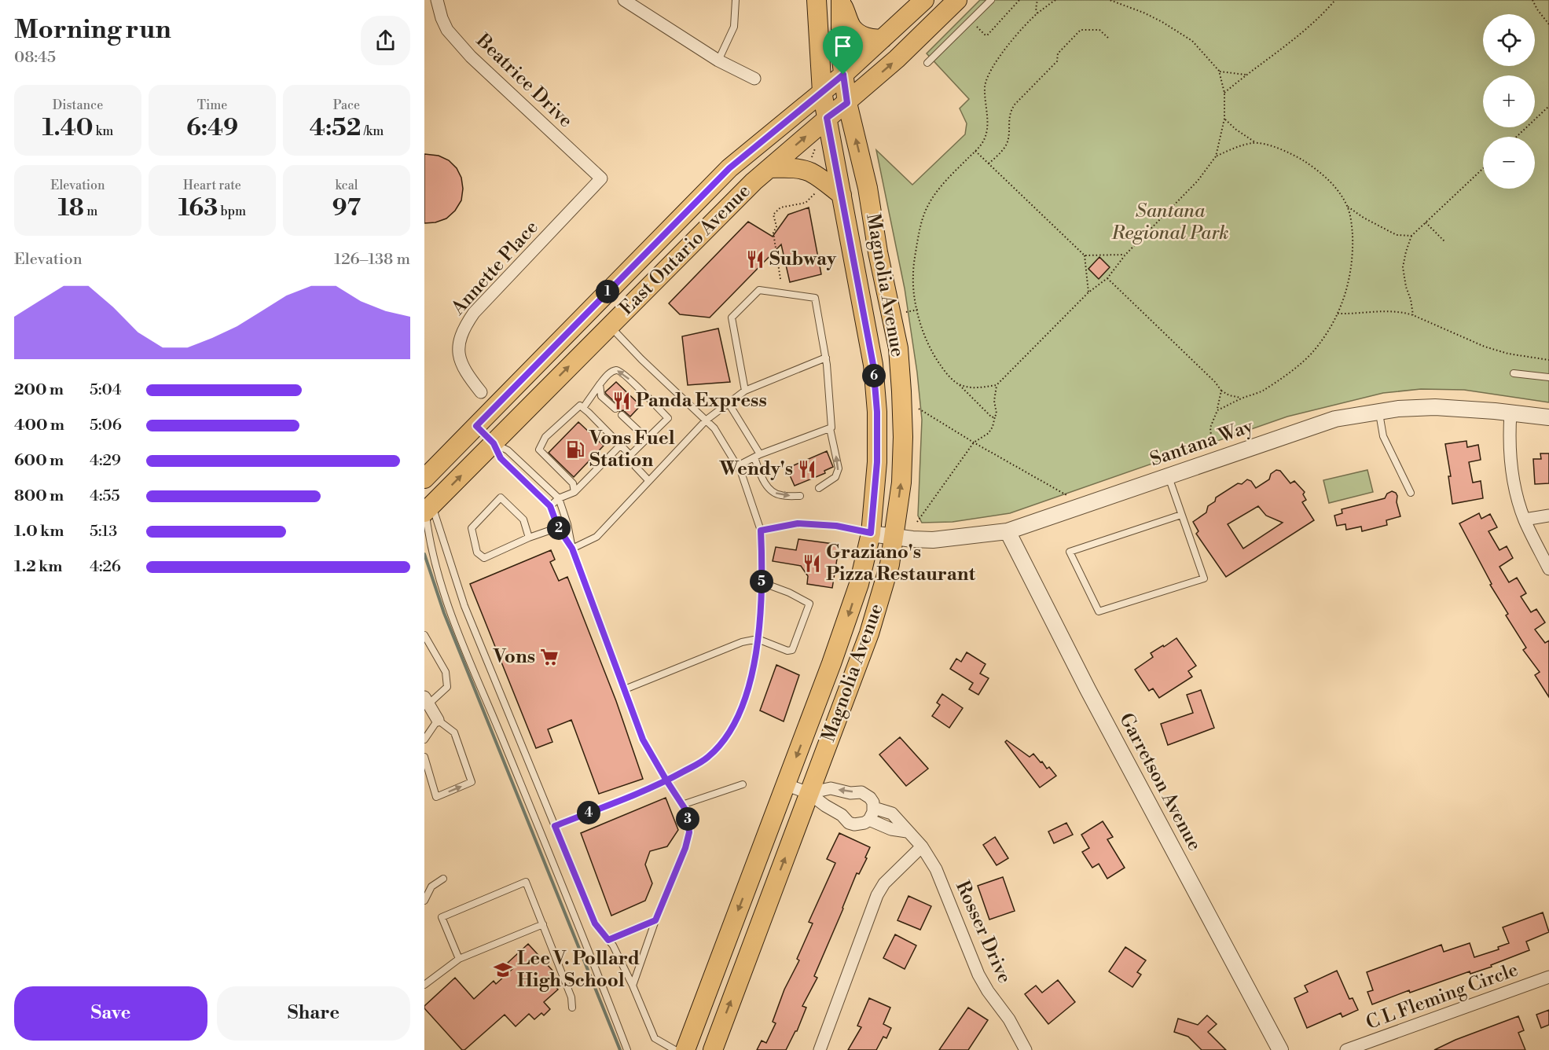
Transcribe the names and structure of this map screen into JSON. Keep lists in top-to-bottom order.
{
  "streets": {
    "main road": ["East Ontario Avenue", "Magnolia Avenue"],
    "street": [
      "Beatrice Drive",
      "Annette Place",
      "Santana Way",
      "Garretson Avenue",
      "Rosser Drive",
      "C L Fleming Circle"
    ]
  },
  "crossings": [
    ["Beatrice Drive", "Annette Place"],
    ["East Ontario Avenue", "Magnolia Avenue"],
    ["Magnolia Avenue", "Santana Way"],
    ["Magnolia Avenue", "Rosser Drive"],
    ["Santana Way", "Garretson Avenue"]
  ],
  "parks": ["Santana Regional Park"],
  "places": {
    "restaurant": [
      "Subway",
      "Panda Express",
      "Wendy's",
      "Graziano's Pizza Restaurant"
    ],
    "fuel station": ["Vons Fuel Station"],
    "supermarket": ["Vons"],
    "school or university": ["Lee V. Pollard High School"]
  },
  "page": {
    "heading": ["Morning run", "08:45"],
    "map_buttons": ["+", "−"],
    "stats": [
      ["Distance", "1.40 km"],
      ["Time", "6:49"],
      ["Pace", "4:52 /km"],
      ["Elevation", "18 m"],
      ["Heart rate", "163 bpm"],
      ["kcal", "97"]
    ],
    "chart": ["Elevation", "126–138 m"],
    "pins": [
      "1",
      "6",
      "2",
      "5",
      "4",
      "3"
    ],
    "list": [
      {
        "name": "200 m",
        "note": "5:04"
      },
      {
        "name": "400 m",
        "note": "5:06"
      },
      {
        "name": "600 m",
        "note": "4:29"
      },
      {
        "name": "800 m",
        "note": "4:55"
      },
      {
        "name": "1.0 km",
        "note": "5:13"
      },
      {
        "name": "1.2 km",
        "note": "4:26"
      }
    ],
    "buttons": ["Save", "Share"]
  }
}
